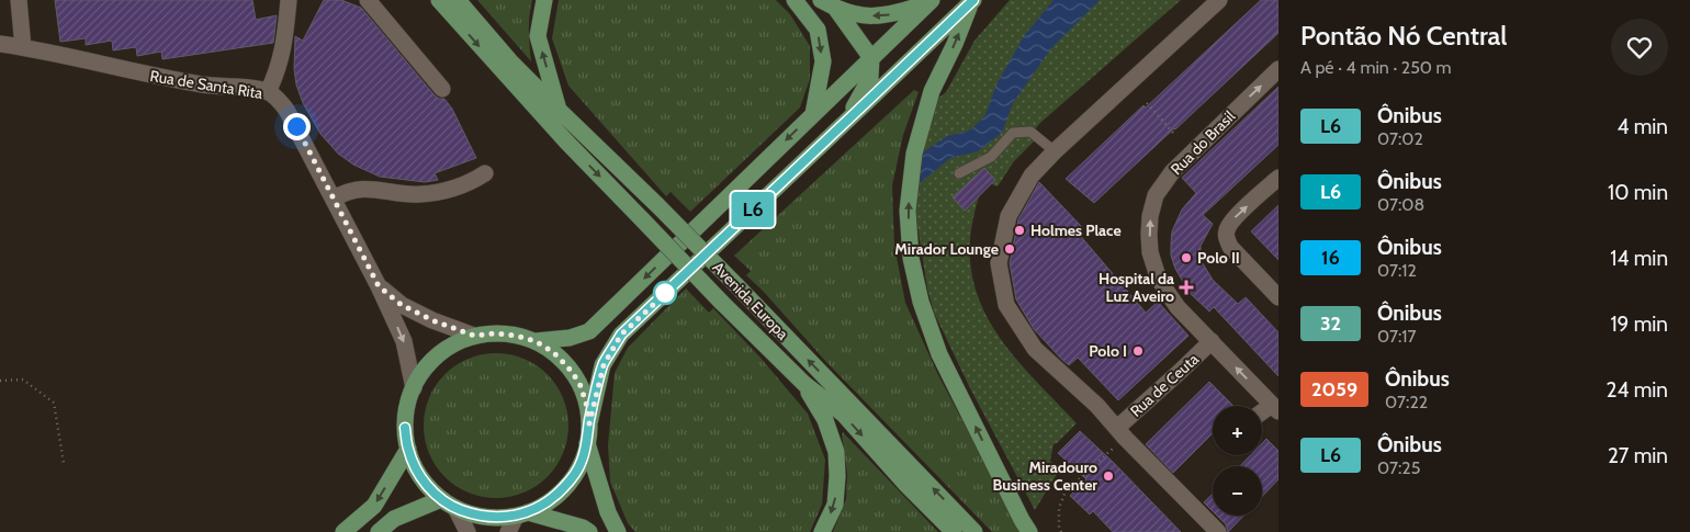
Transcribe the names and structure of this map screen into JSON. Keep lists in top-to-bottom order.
{
  "streets": {
    "main road": ["Avenida Europa"],
    "street": ["Rua de Santa Rita", "Rua do Brasil", "Rua de Ceuta"]
  },
  "crossings": [
    ["Rua do Brasil", "Rua de Ceuta"]
  ],
  "places": {
    "other": [
      "Holmes Place",
      "Mirador Lounge",
      "Polo II",
      "Polo I",
      "Miradouro Business Center"
    ],
    "health": ["Hospital da Luz Aveiro"]
  },
  "lines": ["bus line L6"],
  "page": {
    "on_map": "L6",
    "heading": ["Pontão Nó Central", "A pé · 4 min · 250 m"],
    "list": [
      {
        "mark": "L6",
        "name": "Ônibus",
        "note": "07:02",
        "value": "4 min"
      },
      {
        "mark": "L6",
        "name": "Ônibus",
        "note": "07:08",
        "value": "10 min"
      },
      {
        "mark": "16",
        "name": "Ônibus",
        "note": "07:12",
        "value": "14 min"
      },
      {
        "mark": "32",
        "name": "Ônibus",
        "note": "07:17",
        "value": "19 min"
      },
      {
        "mark": "2059",
        "name": "Ônibus",
        "note": "07:22",
        "value": "24 min"
      },
      {
        "mark": "L6",
        "name": "Ônibus",
        "note": "07:25",
        "value": "27 min"
      }
    ],
    "map_buttons": ["+", "−"]
  }
}
